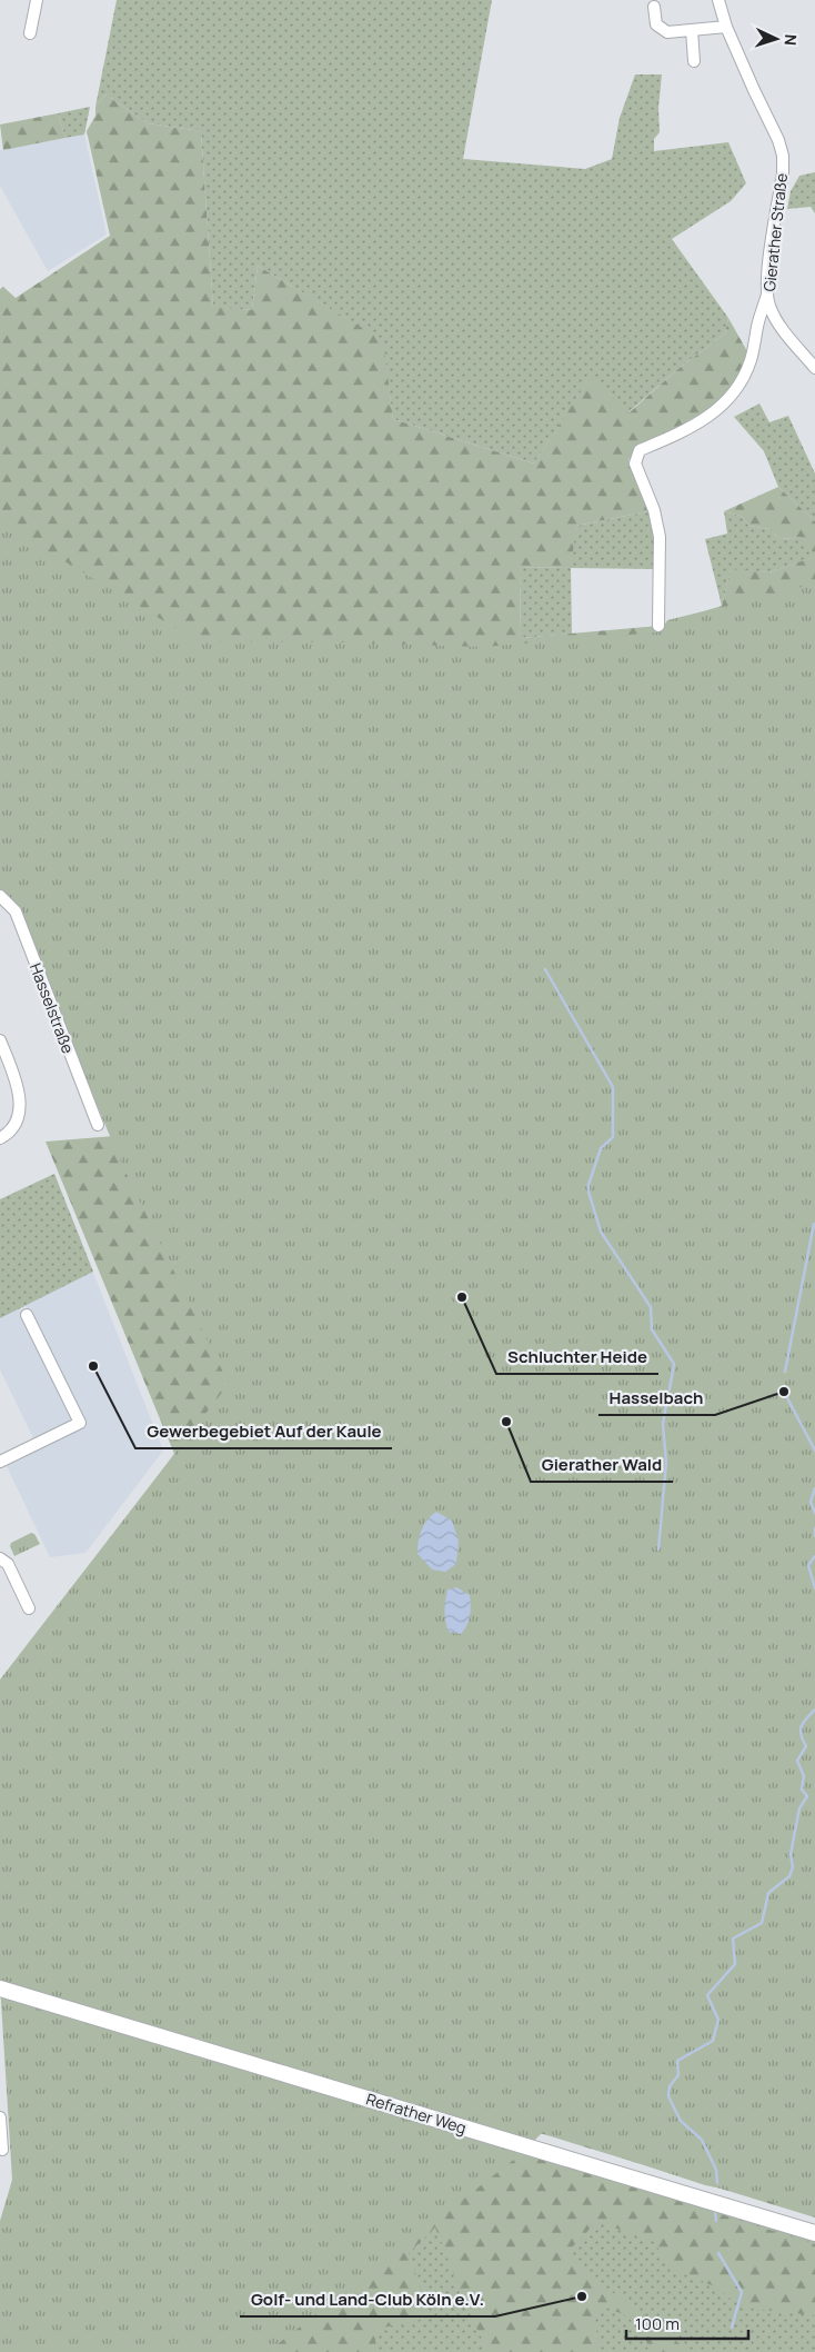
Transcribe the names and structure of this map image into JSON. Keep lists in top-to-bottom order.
{
  "streets": {
    "main road": ["Refrather Weg"],
    "street": ["Gierather Straße", "Hasselstraße"]
  },
  "places": [
    "Schluchter Heide",
    "Gewerbegebiet Auf der Kaule",
    "Hasselbach",
    "Gierather Wald",
    "Golf- und Land-Club Köln e.V."
  ],
  "scale_bar": "100 m",
  "north": "right"
}
